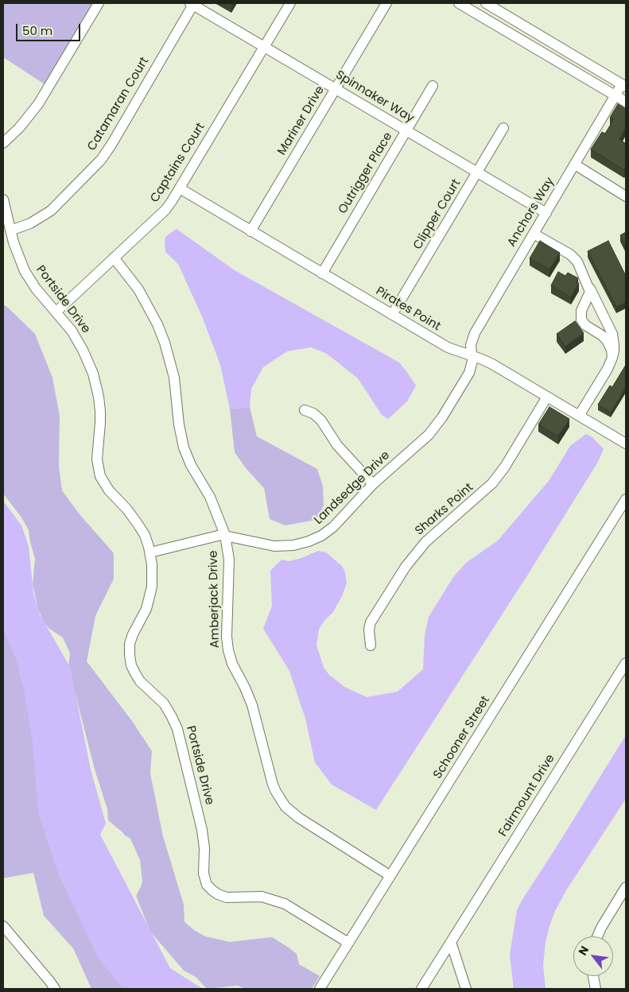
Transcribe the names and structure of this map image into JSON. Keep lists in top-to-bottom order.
{
  "streets": {
    "street": [
      "Spinnaker Way",
      "Catamaran Court",
      "Mariner Drive",
      "Captains Court",
      "Outrigger Place",
      "Anchors Way",
      "Clipper Court",
      "Portside Drive",
      "Pirates Point",
      "Landsedge Drive",
      "Sharks Point",
      "Amberjack Drive",
      "Schooner Street",
      "Fairmount Drive"
    ]
  },
  "crossings": [
    ["Spinnaker Way", "Catamaran Court"],
    ["Spinnaker Way", "Mariner Drive"],
    ["Spinnaker Way", "Captains Court"],
    ["Spinnaker Way", "Outrigger Place"],
    ["Spinnaker Way", "Anchors Way"],
    ["Spinnaker Way", "Clipper Court"],
    ["Catamaran Court", "Portside Drive"],
    ["Mariner Drive", "Pirates Point"],
    ["Captains Court", "Portside Drive"],
    ["Captains Court", "Pirates Point"],
    ["Captains Court", "Amberjack Drive"],
    ["Outrigger Place", "Pirates Point"],
    ["Anchors Way", "Pirates Point"],
    ["Anchors Way", "Landsedge Drive"],
    ["Clipper Court", "Pirates Point"],
    ["Portside Drive", "Landsedge Drive"],
    ["Portside Drive", "Schooner Street"],
    ["Pirates Point", "Landsedge Drive"],
    ["Pirates Point", "Sharks Point"],
    ["Landsedge Drive", "Amberjack Drive"],
    ["Amberjack Drive", "Schooner Street"]
  ],
  "scale_bar": "50 m",
  "north": "top left"
}
